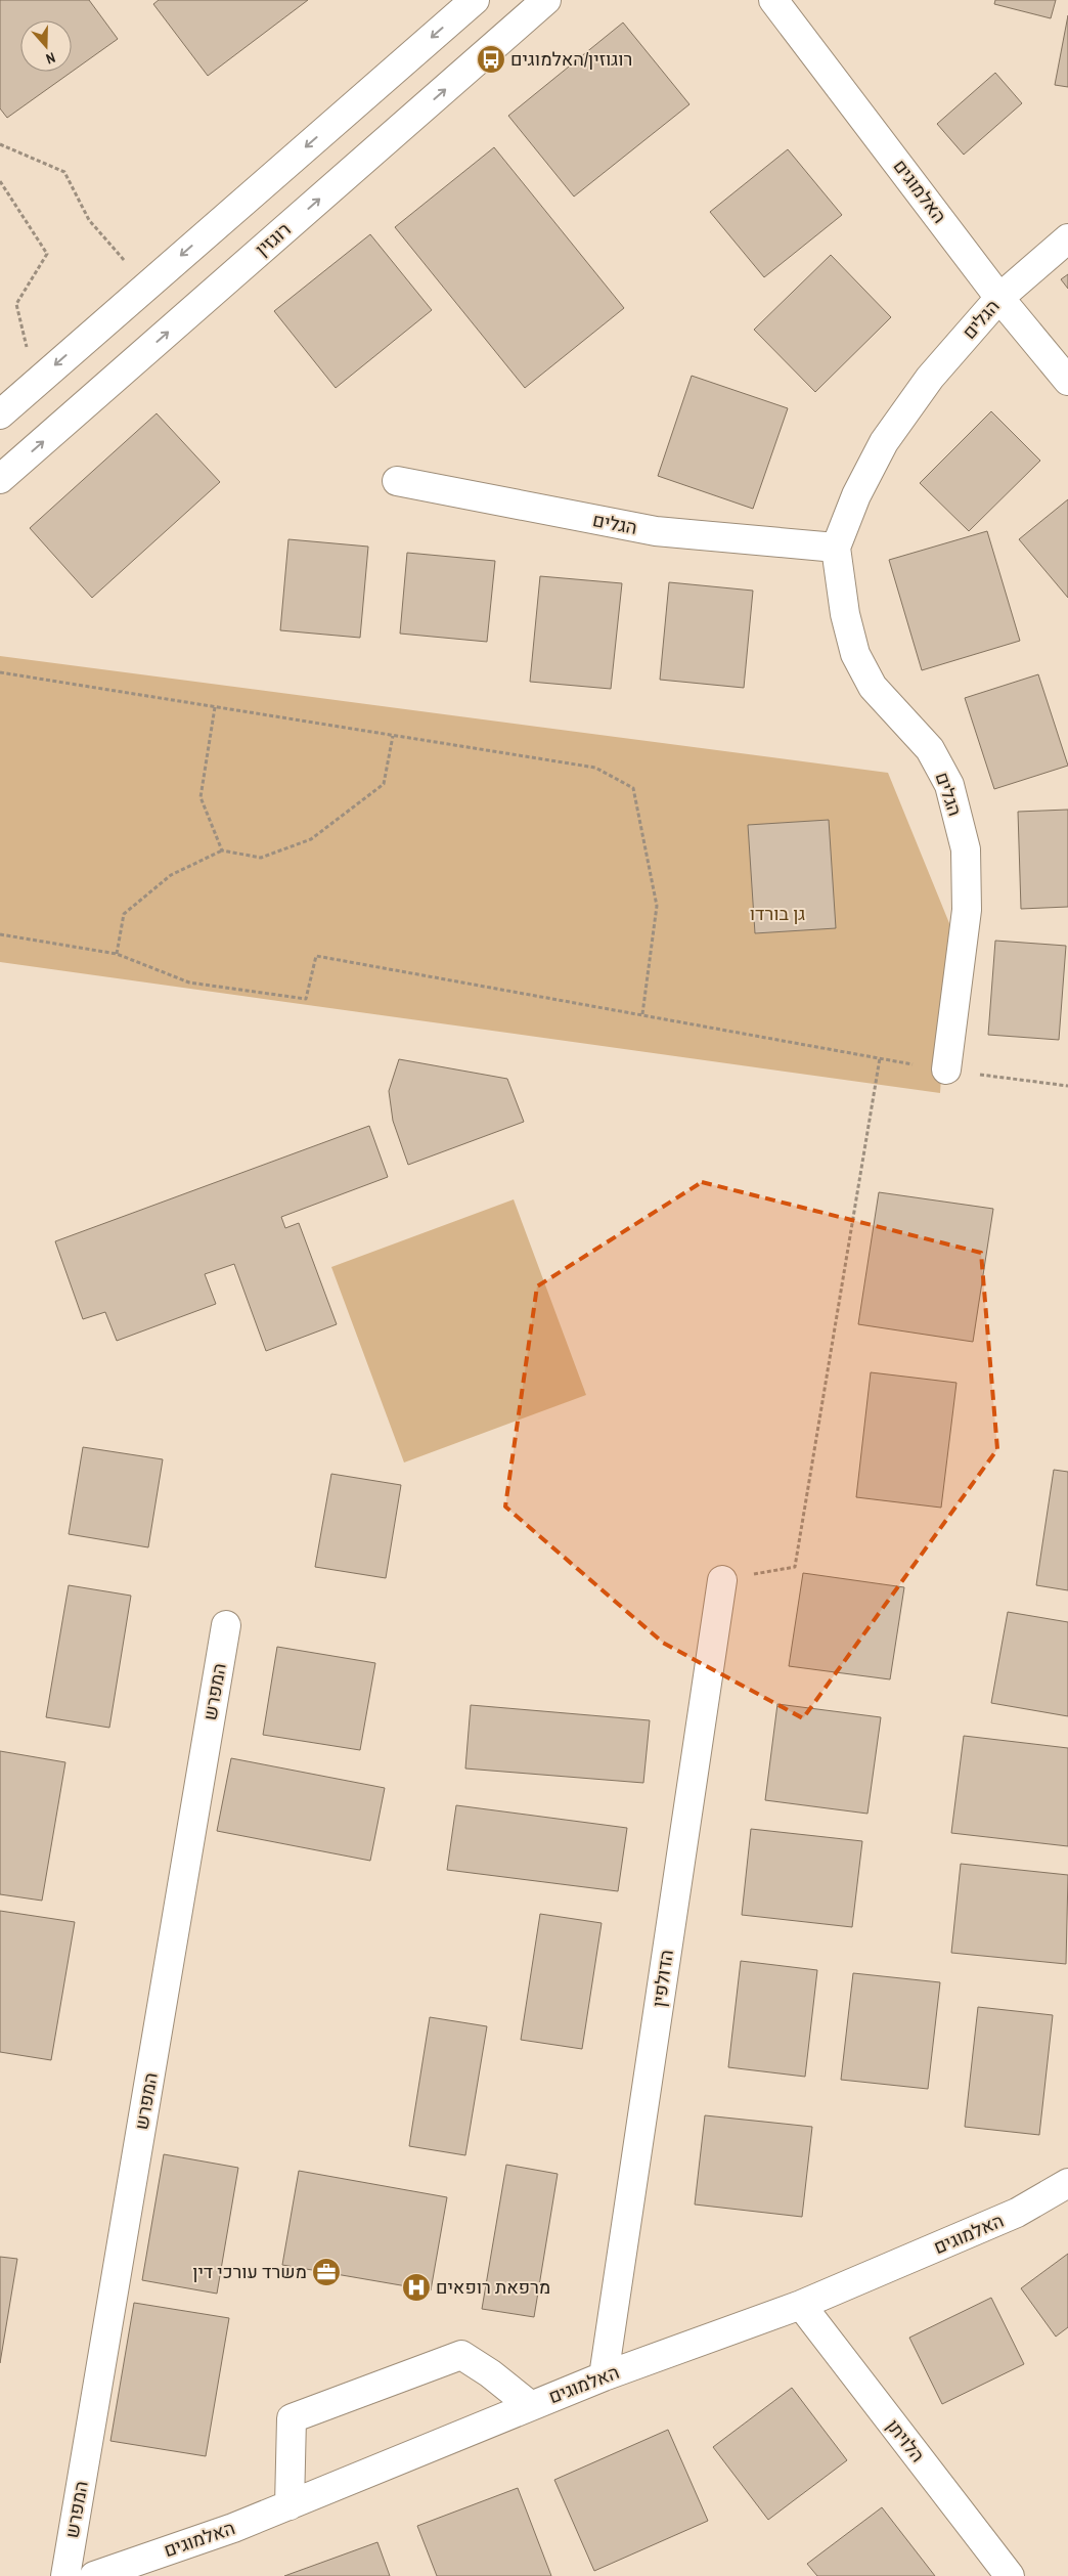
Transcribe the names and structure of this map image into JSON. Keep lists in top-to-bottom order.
{
  "streets": {
    "street": [
      "האלמוגים",
      "רוגזין",
      "הגלים",
      "המפרש",
      "הדולפין",
      "הלויתן"
    ]
  },
  "crossings": [
    ["האלמוגים", "הגלים"],
    ["האלמוגים", "הדולפין"],
    ["האלמוגים", "הלויתן"]
  ],
  "parks": ["גן בורדו"],
  "places": {
    "bus stop": ["רוגוזין/האלמוגים"],
    "office": ["משרד עורכי דין"],
    "hospital": ["מרפאת רופאים"]
  },
  "north": "bottom"
}
